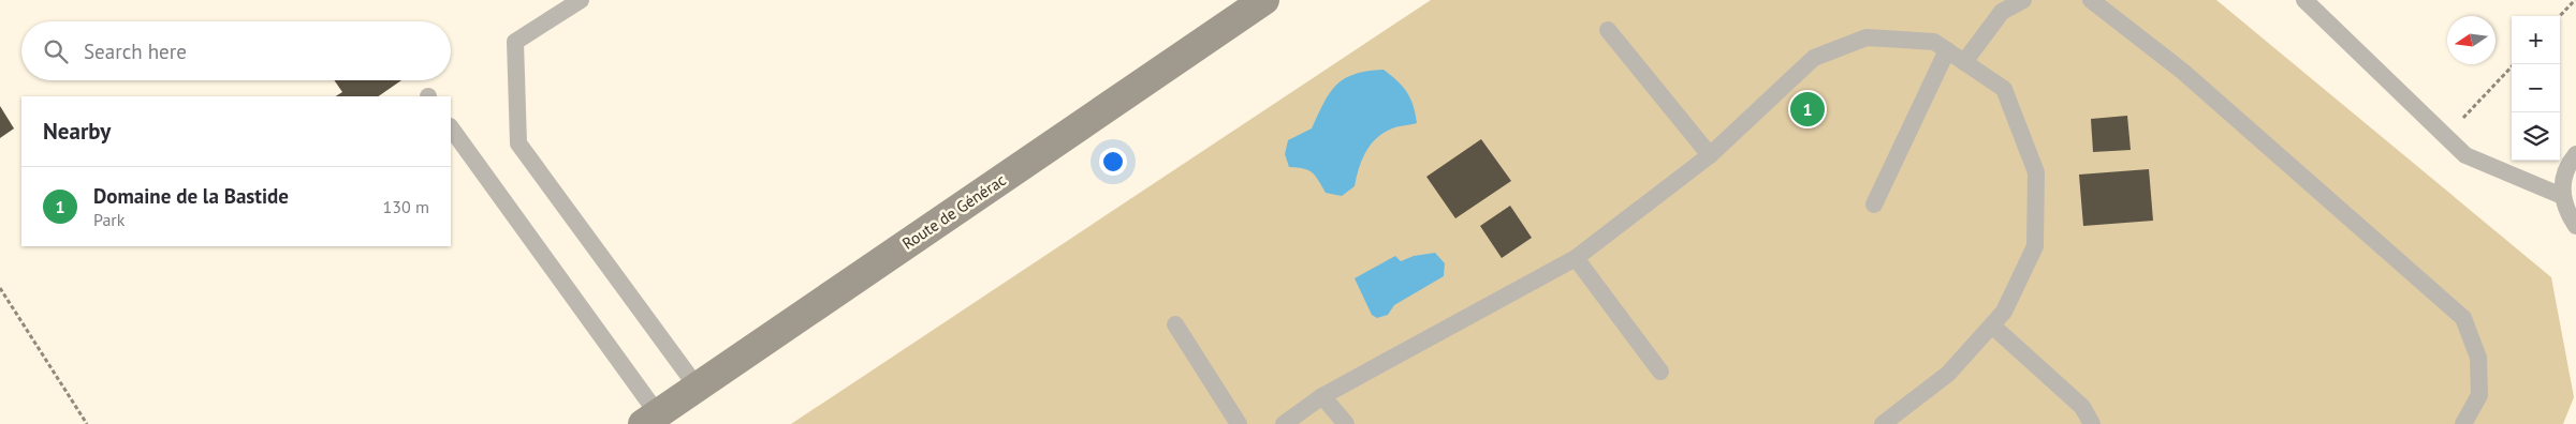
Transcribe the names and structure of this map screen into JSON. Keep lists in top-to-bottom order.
{
  "streets": {
    "street": ["Route de Générac"]
  },
  "north": "left",
  "page": {
    "map_buttons": ["+", "−"],
    "search": "Search here",
    "pins": "1",
    "heading": "Nearby",
    "list": [
      {
        "mark": "1",
        "name": "Domaine de la Bastide",
        "note": "Park",
        "value": "130 m"
      }
    ]
  }
}
